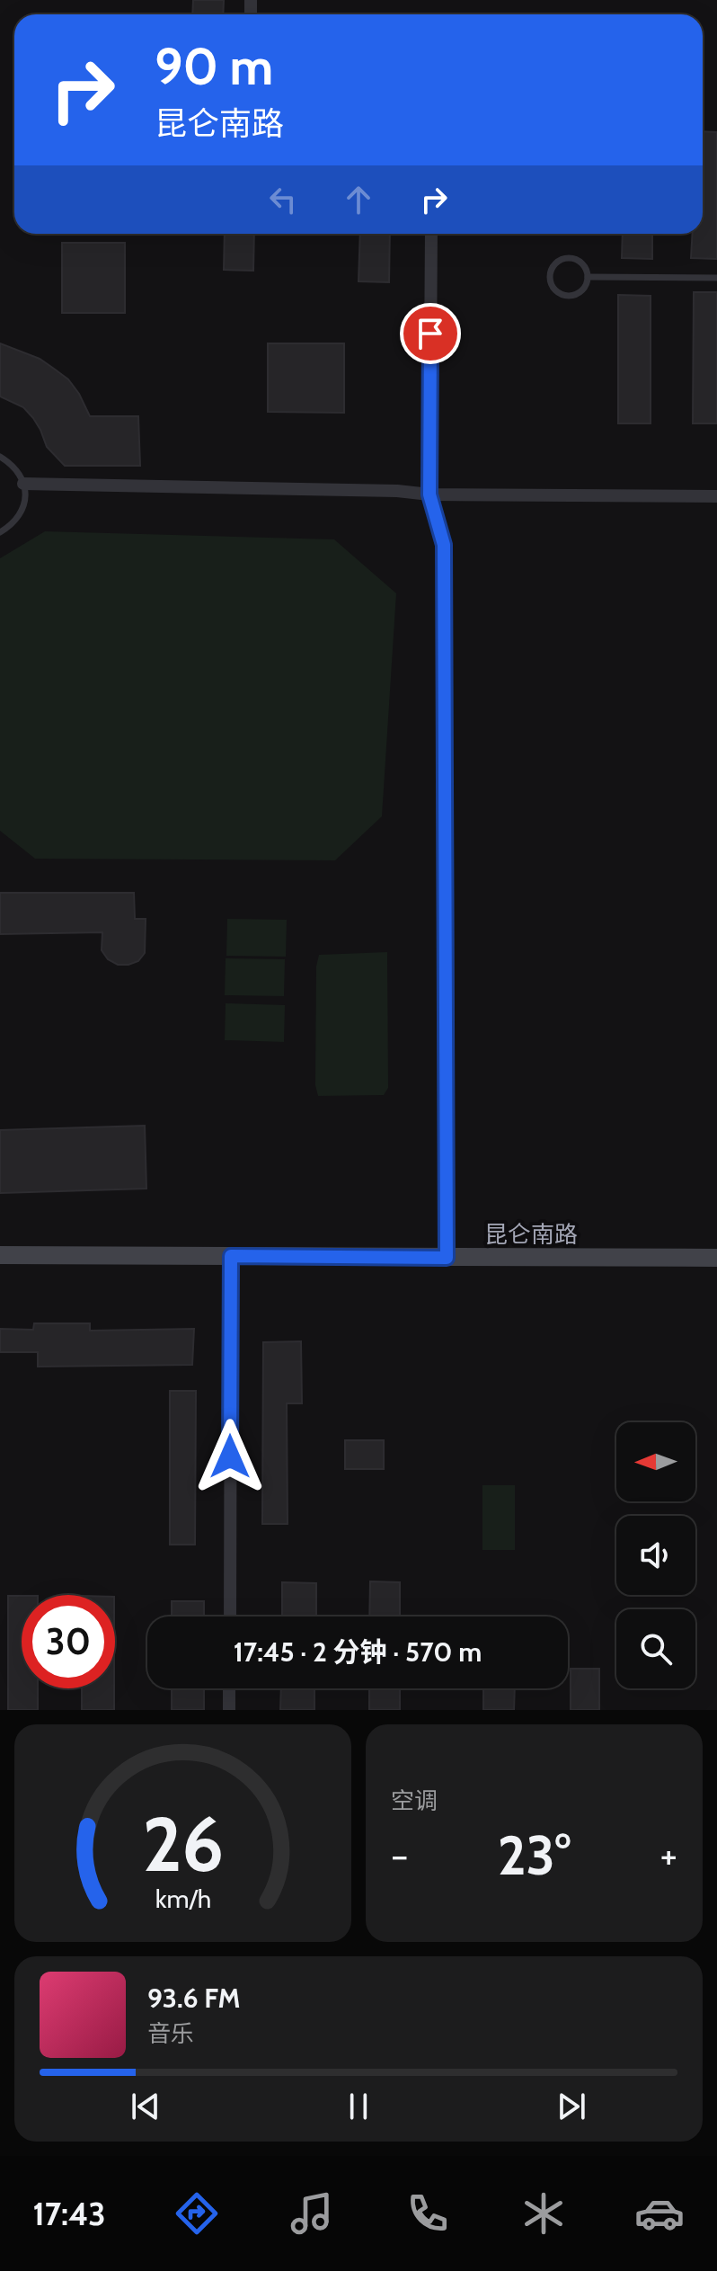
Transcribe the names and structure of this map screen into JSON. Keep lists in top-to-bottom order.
{
  "streets": {
    "main road": ["昆仑南路"]
  },
  "north": "left",
  "page": {
    "turn": ["90 m", "昆仑南路"],
    "limit": "30",
    "trip": "17:45 · 2 分钟 · 570 m",
    "tile": "空调",
    "heat": ["−", "23°", "+"],
    "song": ["93.6 FM", "音乐"],
    "tabs": "17:43",
    "gauge": ["26", "km/h"]
  }
}
